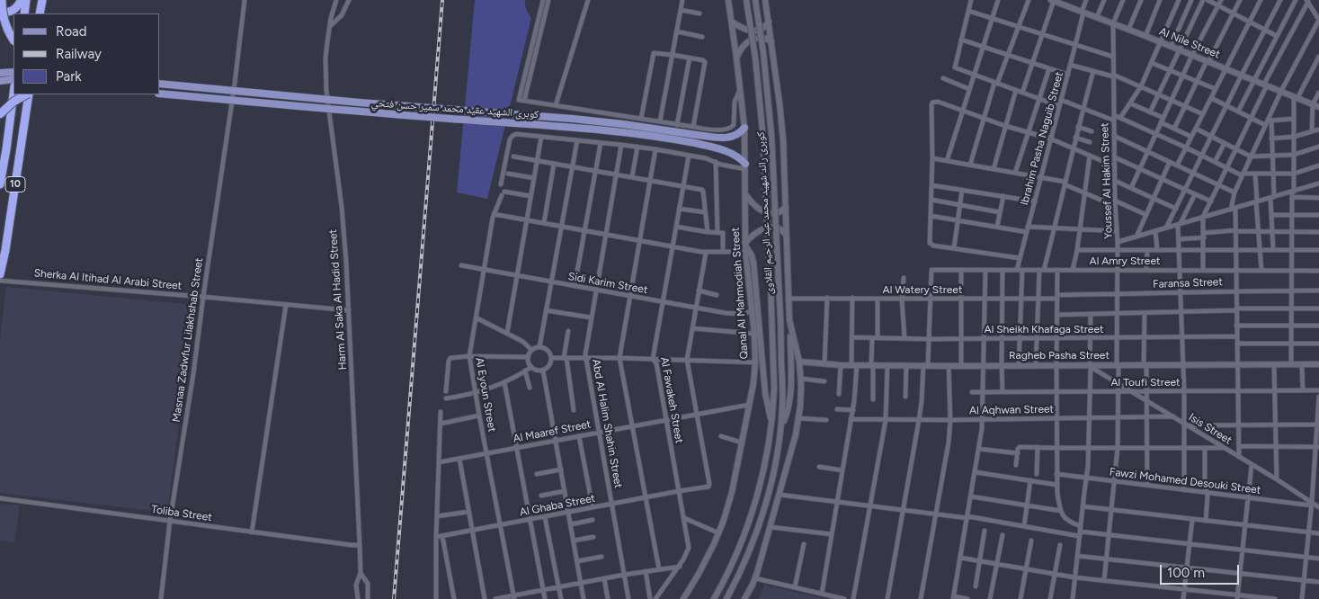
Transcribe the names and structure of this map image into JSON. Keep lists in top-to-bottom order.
{
  "streets": {
    "highway": ["10"],
    "main road": ["كوبرى الشهيد عقيد محمد سمير حسن فتحي"],
    "street": [
      "Al Nile Street",
      "Ibrahim Pasha Naguib Street",
      "Youssef Al Hakim Street",
      "كوبرى رائد شهيد محمد عبد الرحيم القلاوى",
      "Al Amry Street",
      "Sherka Al Itihad Al Arabi Street",
      "Sidi Karim Street",
      "Faransa Street",
      "Al Watery Street",
      "Qanal Al Mahmodiah Street",
      "Harm Al Saka Al Hadid Street",
      "Al Sheikh Khafaga Street",
      "Masnaa Zadwfur Lilakhshab Street",
      "Ragheb Pasha Street",
      "Al Toufi Street",
      "Al Eyoun Street",
      "Al Fawakeh Street",
      "Al Aqhwan Street",
      "Abd Al Halim Shahin Street",
      "Isis Street",
      "Al Maaref Street",
      "Fawzi Mohamed Desouki Street",
      "Al Ghaba Street",
      "Toliba Street"
    ]
  },
  "crossings": [
    ["Al Nile Street", "Ibrahim Pasha Naguib Street"],
    ["Al Nile Street", "Youssef Al Hakim Street"],
    ["كوبرى الشهيد عقيد محمد سمير حسن فتحي", "Qanal Al Mahmodiah Street"],
    ["Ibrahim Pasha Naguib Street", "Al Amry Street"],
    ["Ibrahim Pasha Naguib Street", "Al Watery Street"],
    ["Ibrahim Pasha Naguib Street", "Al Sheikh Khafaga Street"],
    ["Ibrahim Pasha Naguib Street", "Ragheb Pasha Street"],
    ["Youssef Al Hakim Street", "Al Amry Street"],
    ["Youssef Al Hakim Street", "Faransa Street"],
    ["Youssef Al Hakim Street", "Al Sheikh Khafaga Street"],
    ["Youssef Al Hakim Street", "Ragheb Pasha Street"],
    ["Youssef Al Hakim Street", "Al Toufi Street"],
    ["Youssef Al Hakim Street", "Al Aqhwan Street"],
    ["Youssef Al Hakim Street", "Isis Street"],
    ["Youssef Al Hakim Street", "Fawzi Mohamed Desouki Street"],
    ["Al Amry Street", "Al Watery Street"],
    ["Sherka Al Itihad Al Arabi Street", "Harm Al Saka Al Hadid Street"],
    ["Sherka Al Itihad Al Arabi Street", "Masnaa Zadwfur Lilakhshab Street"],
    ["Sidi Karim Street", "Qanal Al Mahmodiah Street"],
    ["Sidi Karim Street", "Al Eyoun Street"],
    ["Sidi Karim Street", "Al Fawakeh Street"],
    ["Sidi Karim Street", "Abd Al Halim Shahin Street"],
    ["Faransa Street", "Al Watery Street"],
    ["Qanal Al Mahmodiah Street", "Al Maaref Street"],
    ["Harm Al Saka Al Hadid Street", "Toliba Street"],
    ["Masnaa Zadwfur Lilakhshab Street", "Toliba Street"],
    ["Ragheb Pasha Street", "Isis Street"],
    ["Al Toufi Street", "Isis Street"],
    ["Al Eyoun Street", "Al Maaref Street"],
    ["Al Eyoun Street", "Al Ghaba Street"],
    ["Al Fawakeh Street", "Al Maaref Street"],
    ["Al Fawakeh Street", "Al Ghaba Street"],
    ["Al Aqhwan Street", "Isis Street"],
    ["Abd Al Halim Shahin Street", "Al Maaref Street"],
    ["Abd Al Halim Shahin Street", "Al Ghaba Street"],
    ["Isis Street", "Fawzi Mohamed Desouki Street"],
    ["Al Maaref Street", "Al Ghaba Street"]
  ],
  "legend": ["Road", "Railway", "Park"],
  "scale_bar": "100 m"
}
